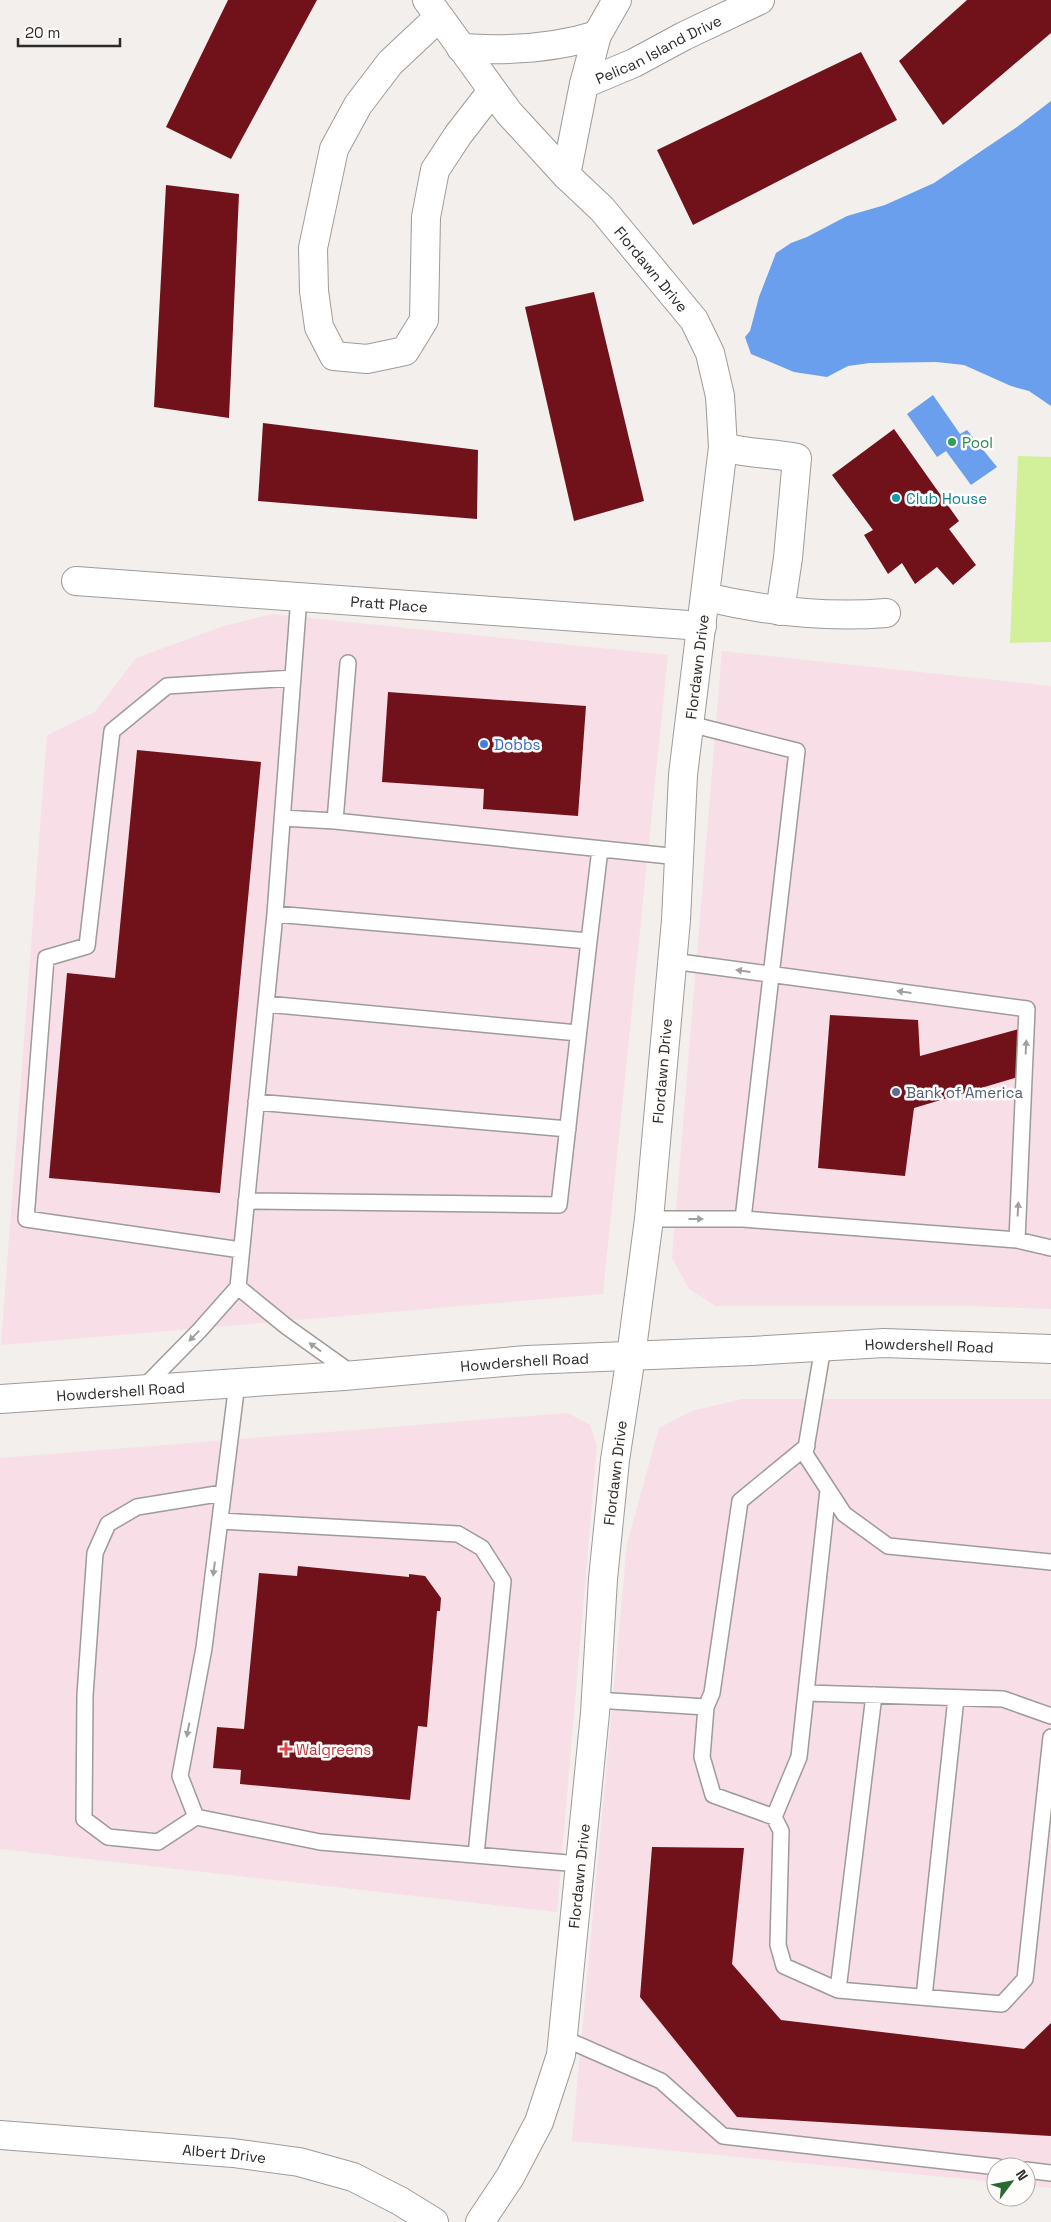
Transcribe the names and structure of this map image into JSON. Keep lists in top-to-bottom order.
{
  "streets": {
    "street": [
      "Pelican Island Drive",
      "Flordawn Drive",
      "Pratt Place",
      "Howdershell Road",
      "Albert Drive"
    ]
  },
  "crossings": [
    ["Pelican Island Drive", "Flordawn Drive"],
    ["Flordawn Drive", "Pratt Place"],
    ["Flordawn Drive", "Howdershell Road"]
  ],
  "places": {
    "other": [
      "Pool",
      "Club House",
      "Dobbs",
      "Bank of America"
    ],
    "health": ["Walgreens"]
  },
  "scale_bar": "20 m",
  "north": "top right"
}
